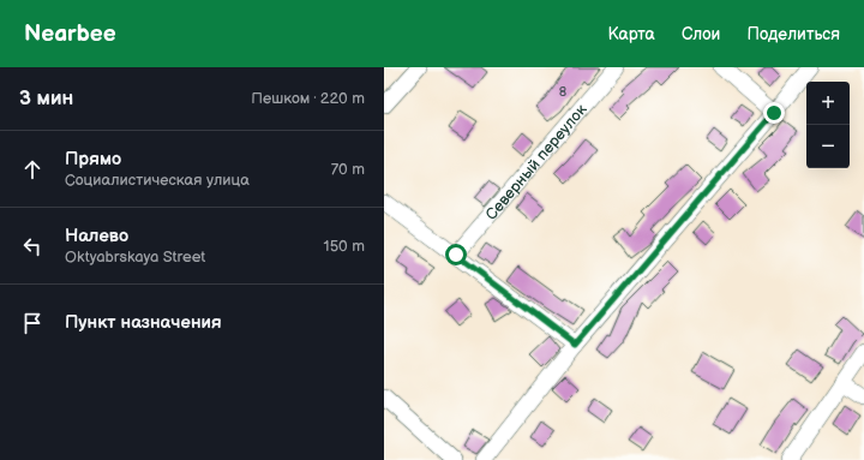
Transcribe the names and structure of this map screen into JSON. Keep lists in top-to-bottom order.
{
  "streets": {
    "street": ["Северный переулок"]
  },
  "house_numbers": ["8"],
  "page": {
    "header": "Nearbee",
    "nav": ["Карта", "Слои", "Поделиться"],
    "heading": ["3 мин", "Пешком · 220 m"],
    "map_buttons": ["+", "−"],
    "list": [
      ["Прямо", "Социалистическая улица", "70 m"],
      ["Налево", "Oktyabrskaya Street", "150 m"],
      "Пункт назначения"
    ]
  }
}
